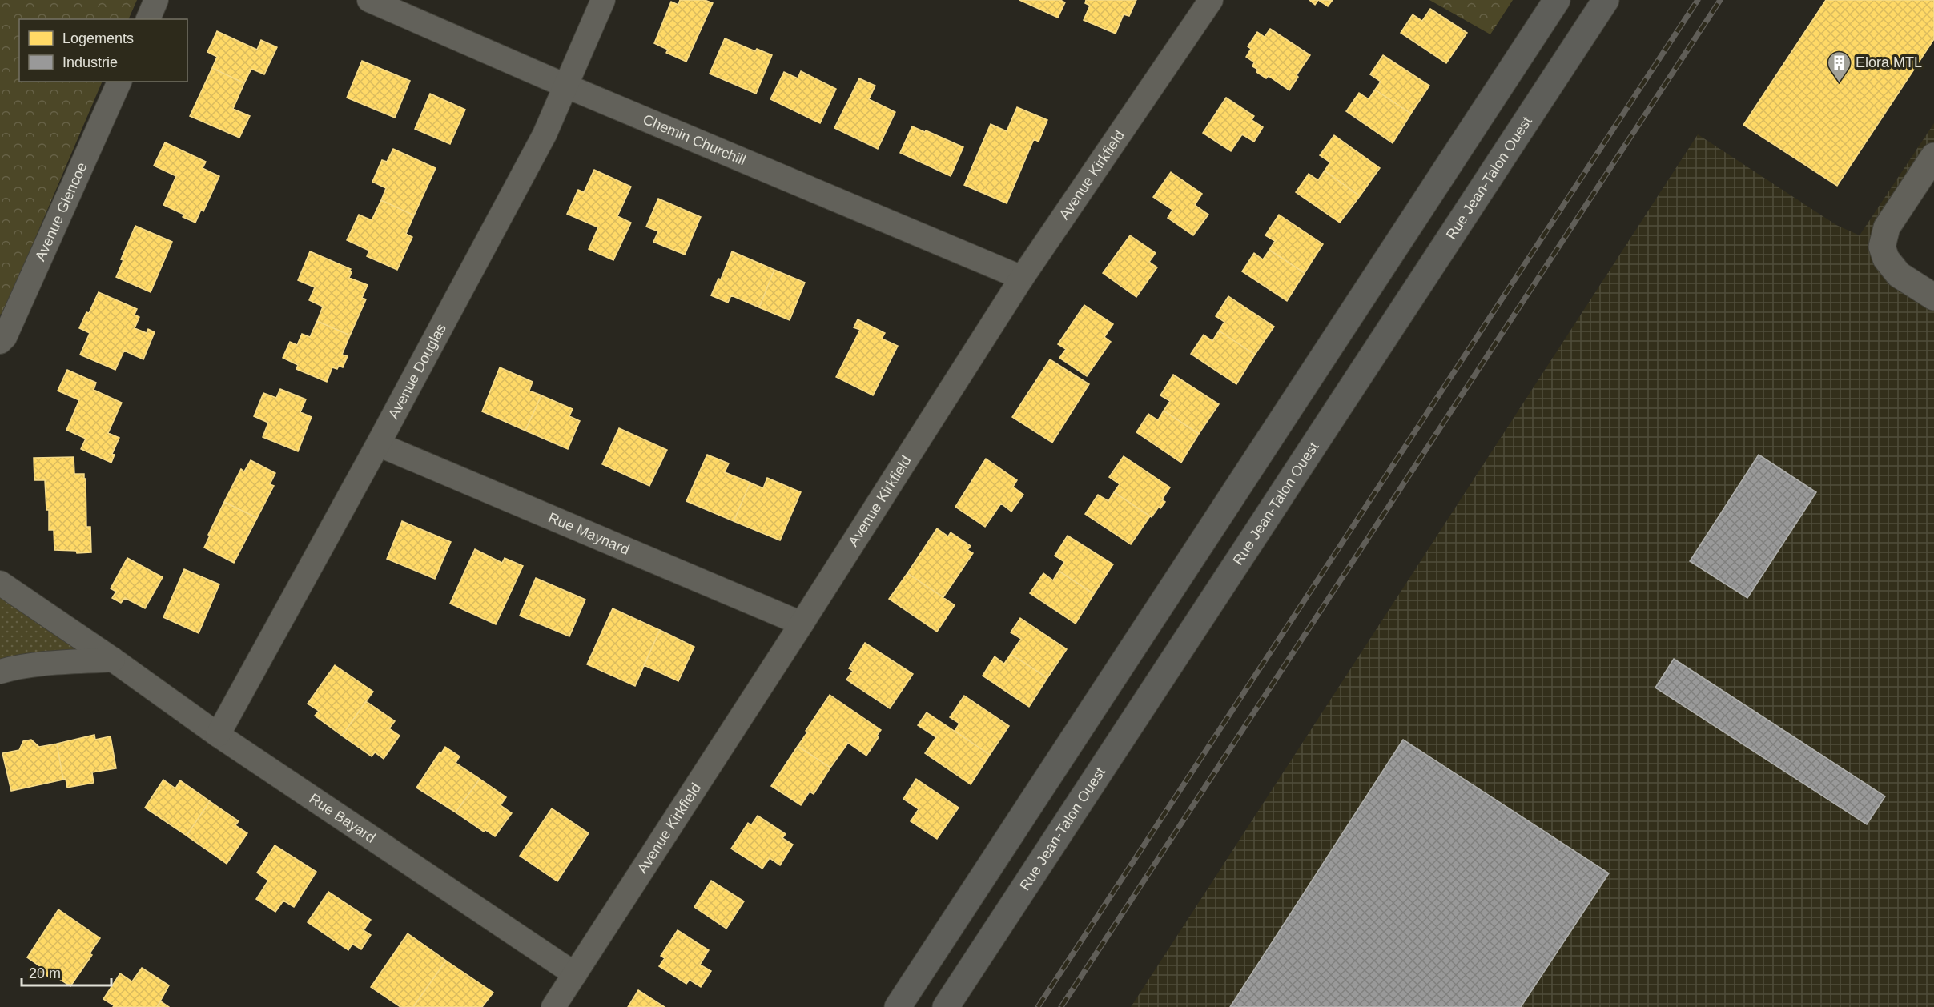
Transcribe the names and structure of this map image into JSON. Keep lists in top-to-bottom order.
{
  "streets": {
    "main road": ["Rue Jean-Talon Ouest"],
    "street": [
      "Chemin Churchill",
      "Avenue Kirkfield",
      "Avenue Glencoe",
      "Avenue Douglas",
      "Rue Maynard",
      "Rue Bayard"
    ]
  },
  "crossings": [
    ["Chemin Churchill", "Avenue Kirkfield"],
    ["Chemin Churchill", "Avenue Douglas"],
    ["Avenue Kirkfield", "Rue Maynard"],
    ["Avenue Kirkfield", "Rue Bayard"],
    ["Avenue Douglas", "Rue Maynard"],
    ["Avenue Douglas", "Rue Bayard"]
  ],
  "places": {
    "building": ["Elora MTL"]
  },
  "legend": ["Logements", "Industrie"],
  "scale_bar": "20 m"
}
